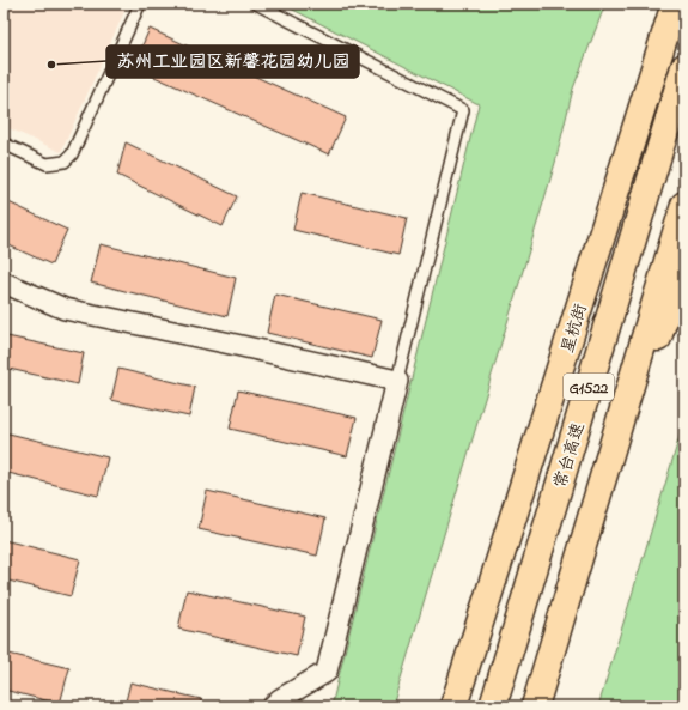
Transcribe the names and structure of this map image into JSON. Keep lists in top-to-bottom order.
{
  "streets": {
    "main road": ["星杭街", "G1522", "常台高速"]
  },
  "places": ["苏州工业园区新馨花园幼儿园"]
}
